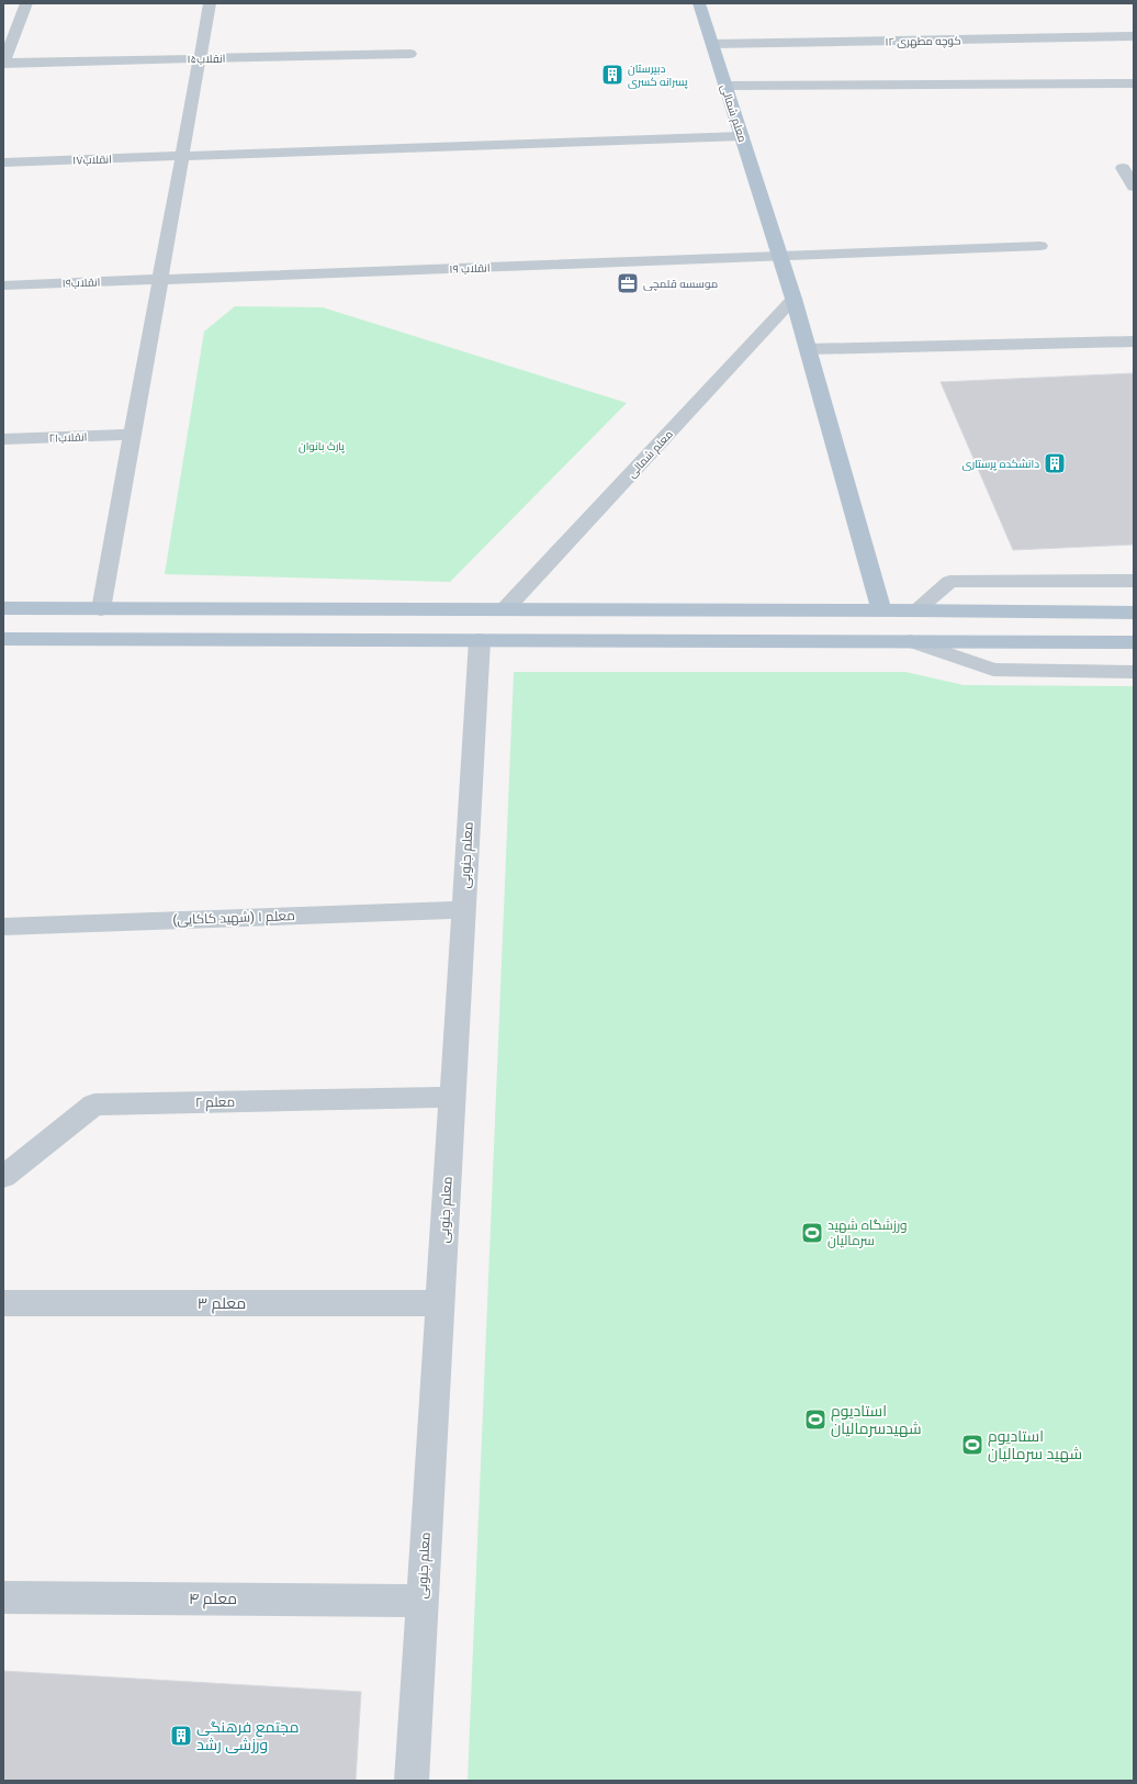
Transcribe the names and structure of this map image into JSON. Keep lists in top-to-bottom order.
{
  "streets": {
    "main road": ["معلم شمالی"],
    "street": [
      "کوچه مطهری ۱۲",
      "انقلاب۱۵",
      "انقلاب۱۷",
      "انقلاب ۱۹",
      "انقلاب۱۹",
      "انقلاب۲۱",
      "معلم جنوبی",
      "معلم ۱ (شهید کاکایی)",
      "معلم ۲",
      "معلم ۳",
      "معلم ۴"
    ]
  },
  "crossings": [
    ["کوچه مطهری ۱۲", "معلم شمالی"],
    ["معلم شمالی", "انقلاب۱۷"],
    ["معلم شمالی", "انقلاب ۱۹"],
    ["انقلاب ۱۹", "انقلاب۱۹"],
    ["معلم جنوبی", "معلم ۱ (شهید کاکایی)"],
    ["معلم جنوبی", "معلم ۲"],
    ["معلم جنوبی", "معلم ۳"],
    ["معلم جنوبی", "معلم ۴"]
  ],
  "parks": ["پارک بانوان"],
  "places": {
    "building": ["دبیرستان پسرانه کسری", "دانشکده پرستاری", "مجتمع فرهنگی ورزشی رشد"],
    "office": ["موسسه قلمچی"],
    "sports": ["ورزشگاه شهید سرمالیان", "استادیوم شهیدسرمالیان", "استادیوم شهید سرمالیان"]
  }
}
